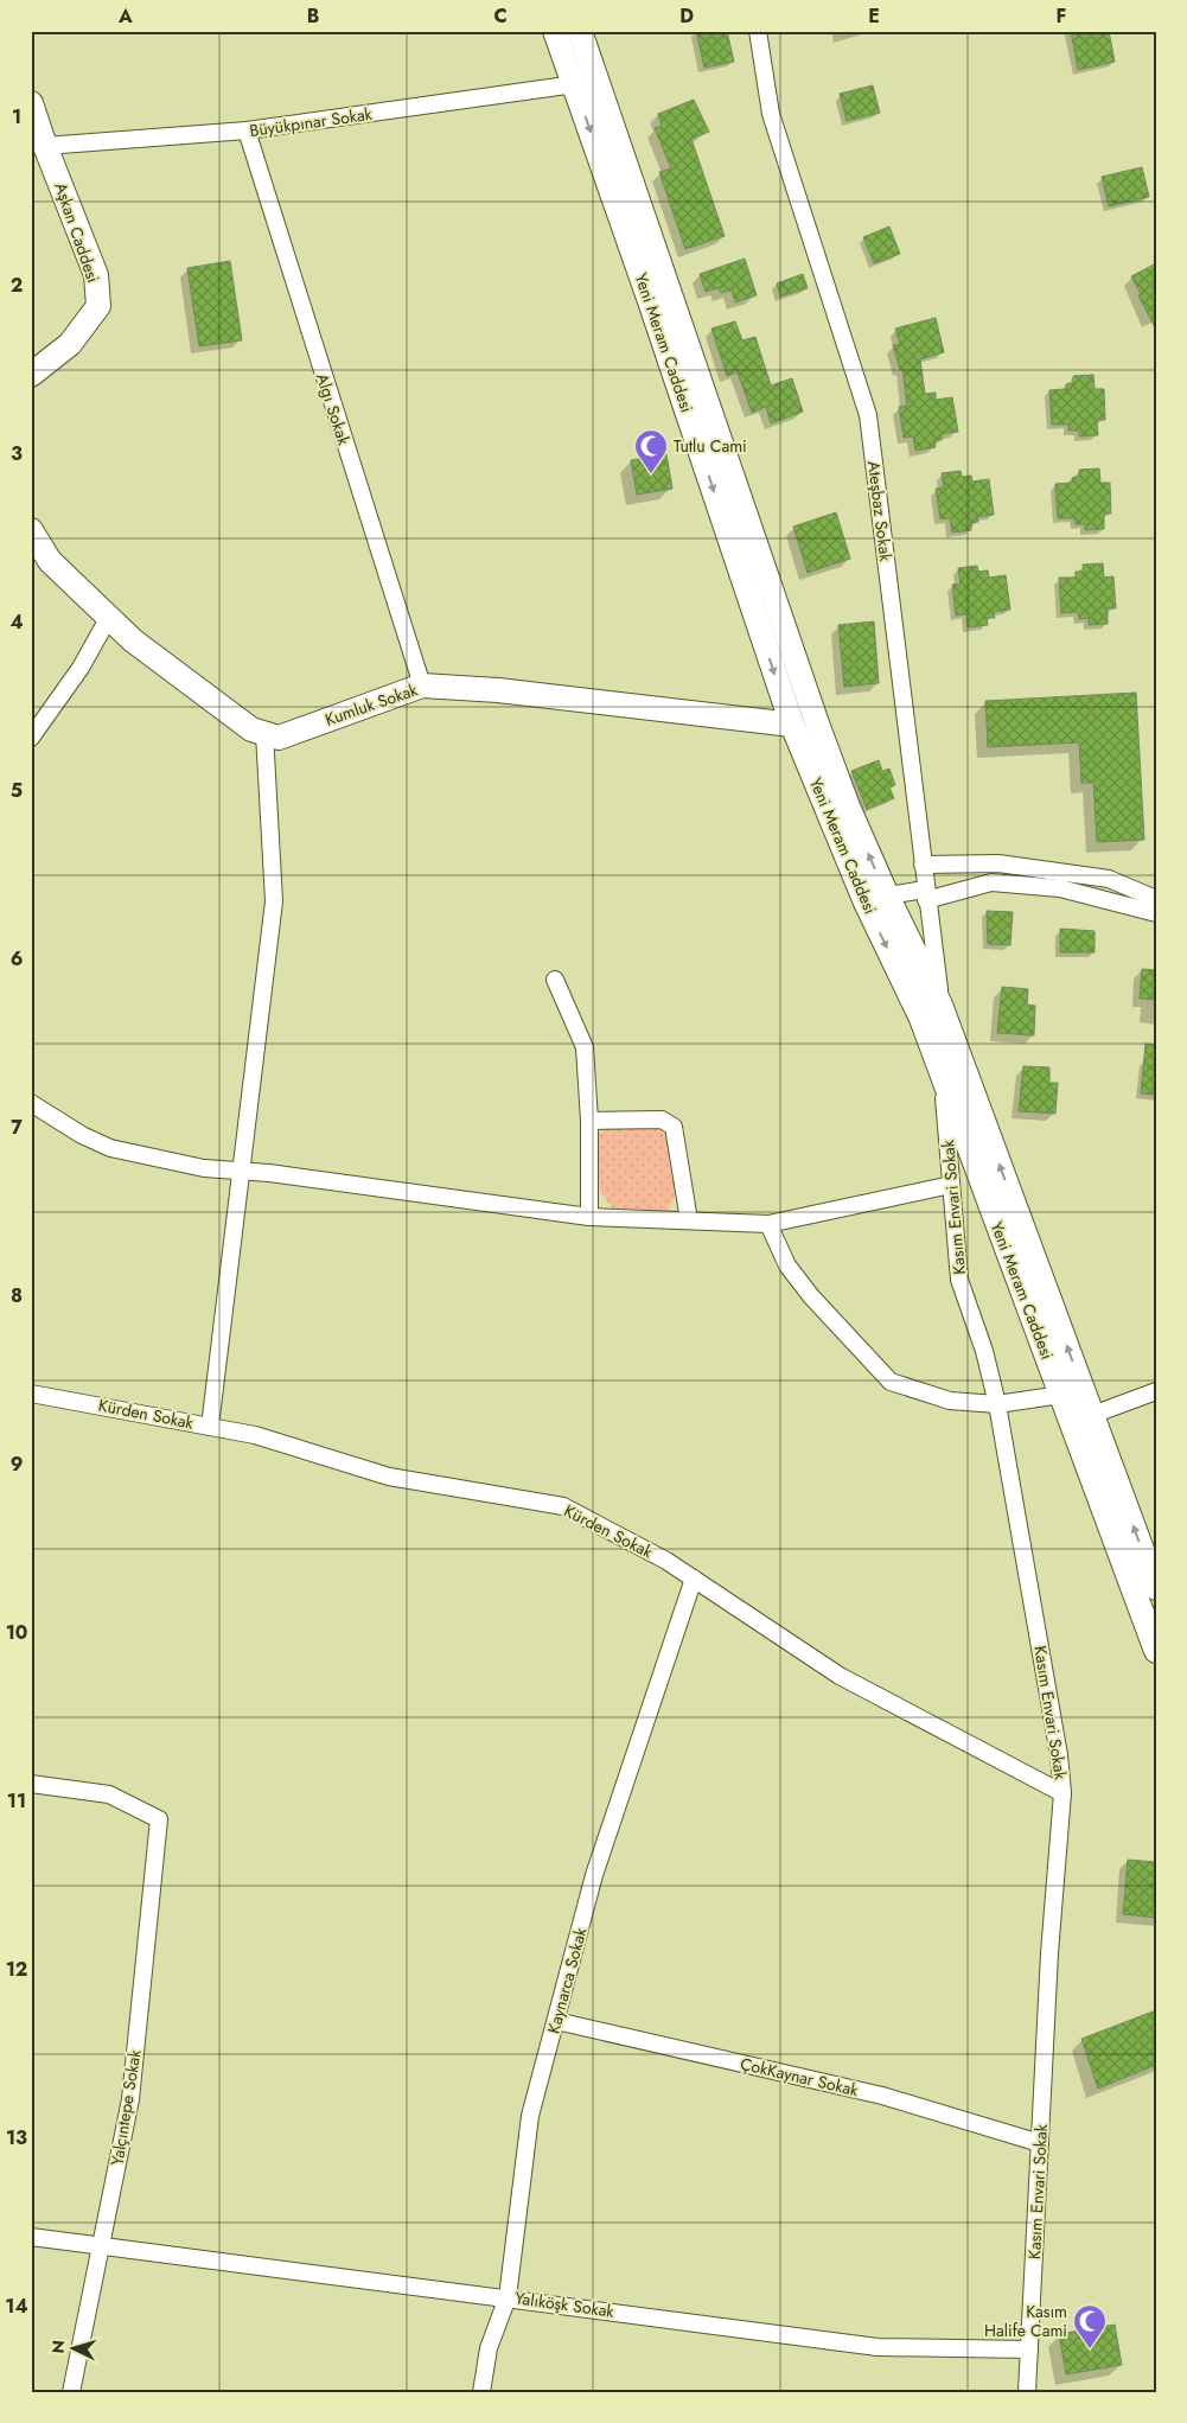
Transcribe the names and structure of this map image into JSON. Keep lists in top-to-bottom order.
{
  "streets": {
    "main road": ["Aşkan Caddesi", "Yeni Meram Caddesi", "Kumluk Sokak"],
    "street": [
      "Büyükpınar Sokak",
      "Algı Sokak",
      "Ateşbaz Sokak",
      "Kasım Envari Sokak",
      "Kürden Sokak",
      "Kaynarca Sokak",
      "ÇokKaynar Sokak",
      "Yalçıntepe Sokak",
      "Yalıköşk Sokak"
    ]
  },
  "crossings": [
    ["Büyükpınar Sokak", "Aşkan Caddesi"],
    ["Büyükpınar Sokak", "Yeni Meram Caddesi"],
    ["Büyükpınar Sokak", "Algı Sokak"],
    ["Yeni Meram Caddesi", "Ateşbaz Sokak"],
    ["Yeni Meram Caddesi", "Kumluk Sokak"],
    ["Yeni Meram Caddesi", "Kasım Envari Sokak"],
    ["Algı Sokak", "Kumluk Sokak"],
    ["Kasım Envari Sokak", "Kürden Sokak"],
    ["Kasım Envari Sokak", "ÇokKaynar Sokak"],
    ["Kasım Envari Sokak", "Yalıköşk Sokak"],
    ["Kürden Sokak", "Kaynarca Sokak"],
    ["Kaynarca Sokak", "ÇokKaynar Sokak"],
    ["Kaynarca Sokak", "Yalıköşk Sokak"],
    ["Yalçıntepe Sokak", "Yalıköşk Sokak"]
  ],
  "places": {
    "mosque": ["Tutlu Cami", "Kasım Halife Cami"]
  },
  "north": "left",
  "grid": {
    "columns": [
      "A",
      "B",
      "C",
      "D",
      "E",
      "F"
    ],
    "rows": [
      "1",
      "2",
      "3",
      "4",
      "5",
      "6",
      "7",
      "8",
      "9",
      "10",
      "11",
      "12",
      "13",
      "14"
    ]
  }
}
